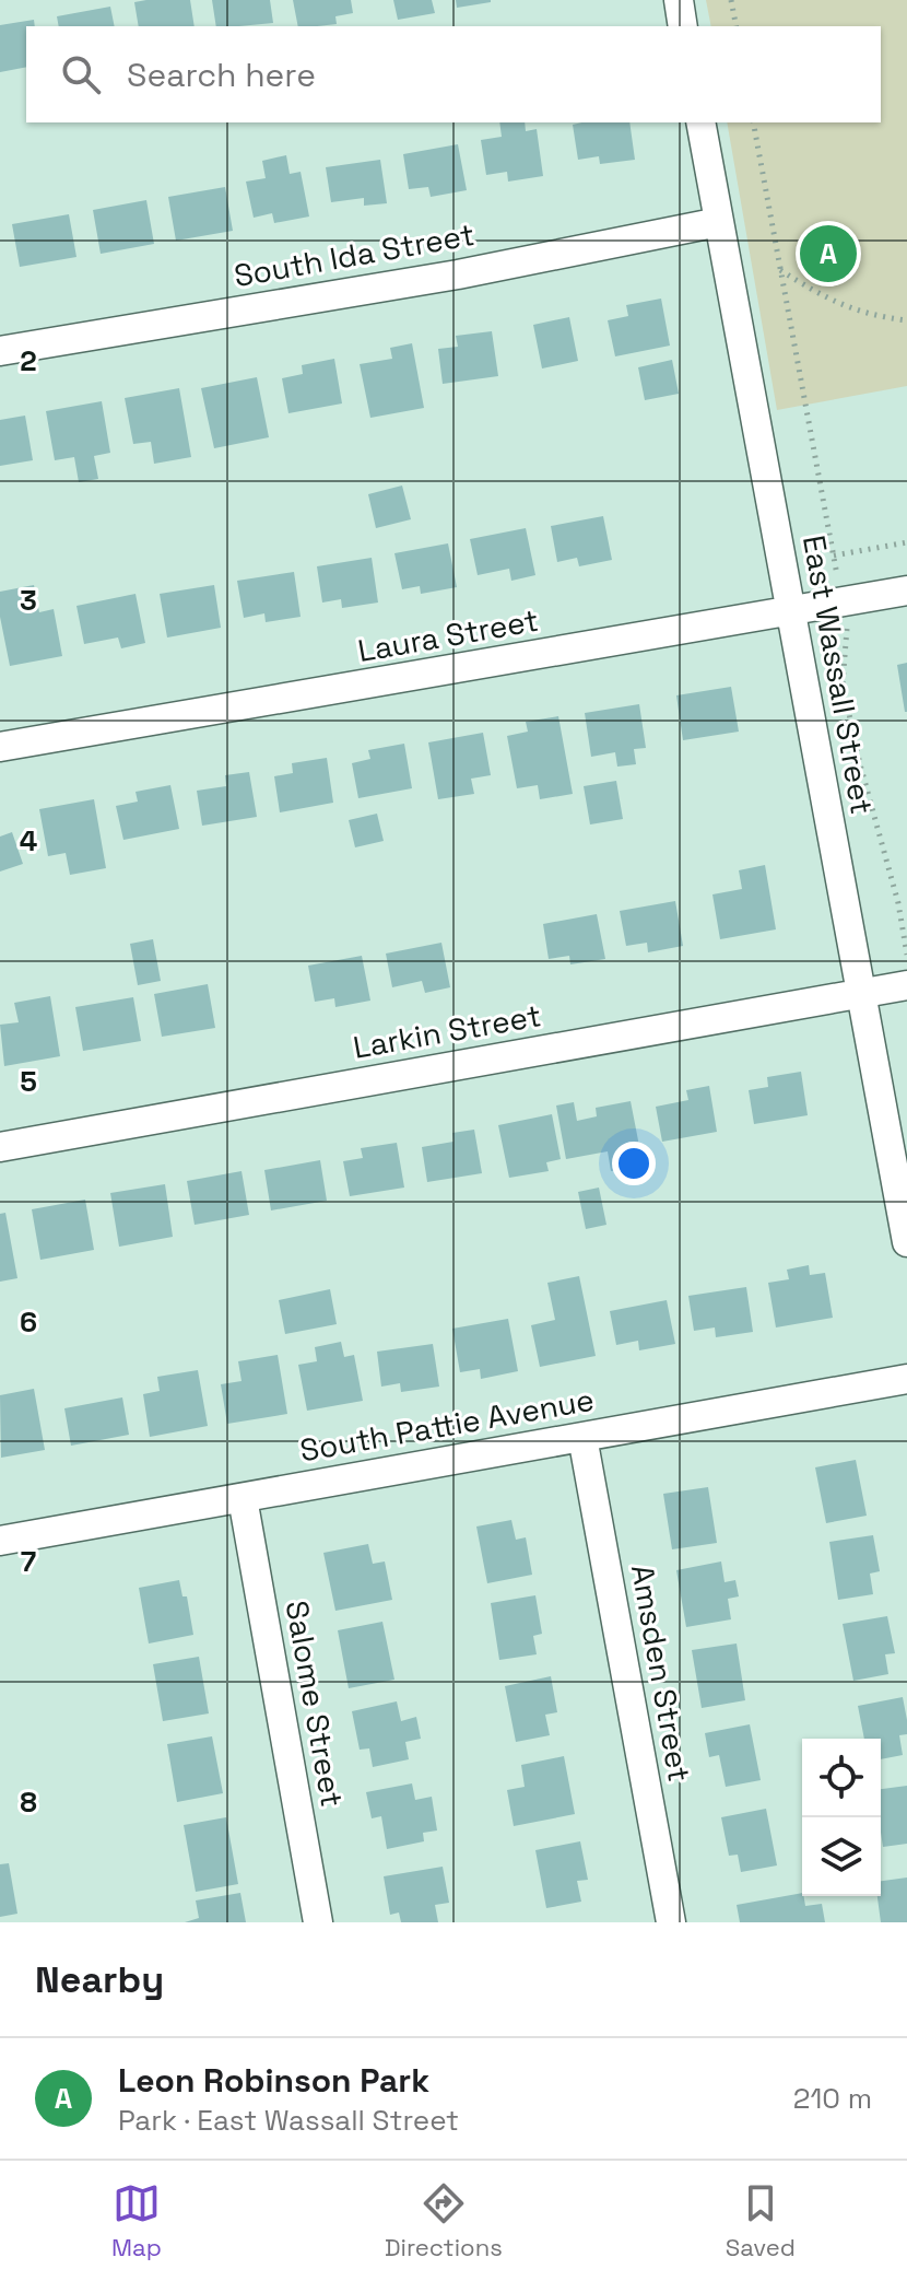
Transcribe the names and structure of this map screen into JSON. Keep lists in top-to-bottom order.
{
  "streets": {
    "street": [
      "South Ida Street",
      "Laura Street",
      "East Wassall Street",
      "Larkin Street",
      "South Pattie Avenue",
      "Amsden Street",
      "Salome Street"
    ]
  },
  "crossings": [
    ["South Ida Street", "East Wassall Street"],
    ["Laura Street", "East Wassall Street"],
    ["East Wassall Street", "Larkin Street"],
    ["South Pattie Avenue", "Amsden Street"],
    ["South Pattie Avenue", "Salome Street"]
  ],
  "page": {
    "search": "Search here",
    "pins": "A",
    "heading": "Nearby",
    "list": [
      {
        "mark": "A",
        "name": "Leon Robinson Park",
        "note": "Park · East Wassall Street",
        "value": "210 m"
      }
    ],
    "nav": ["Map", "Directions", "Saved"]
  },
  "grid": {
    "rows": [
      "2",
      "3",
      "4",
      "5",
      "6",
      "7",
      "8"
    ]
  }
}
